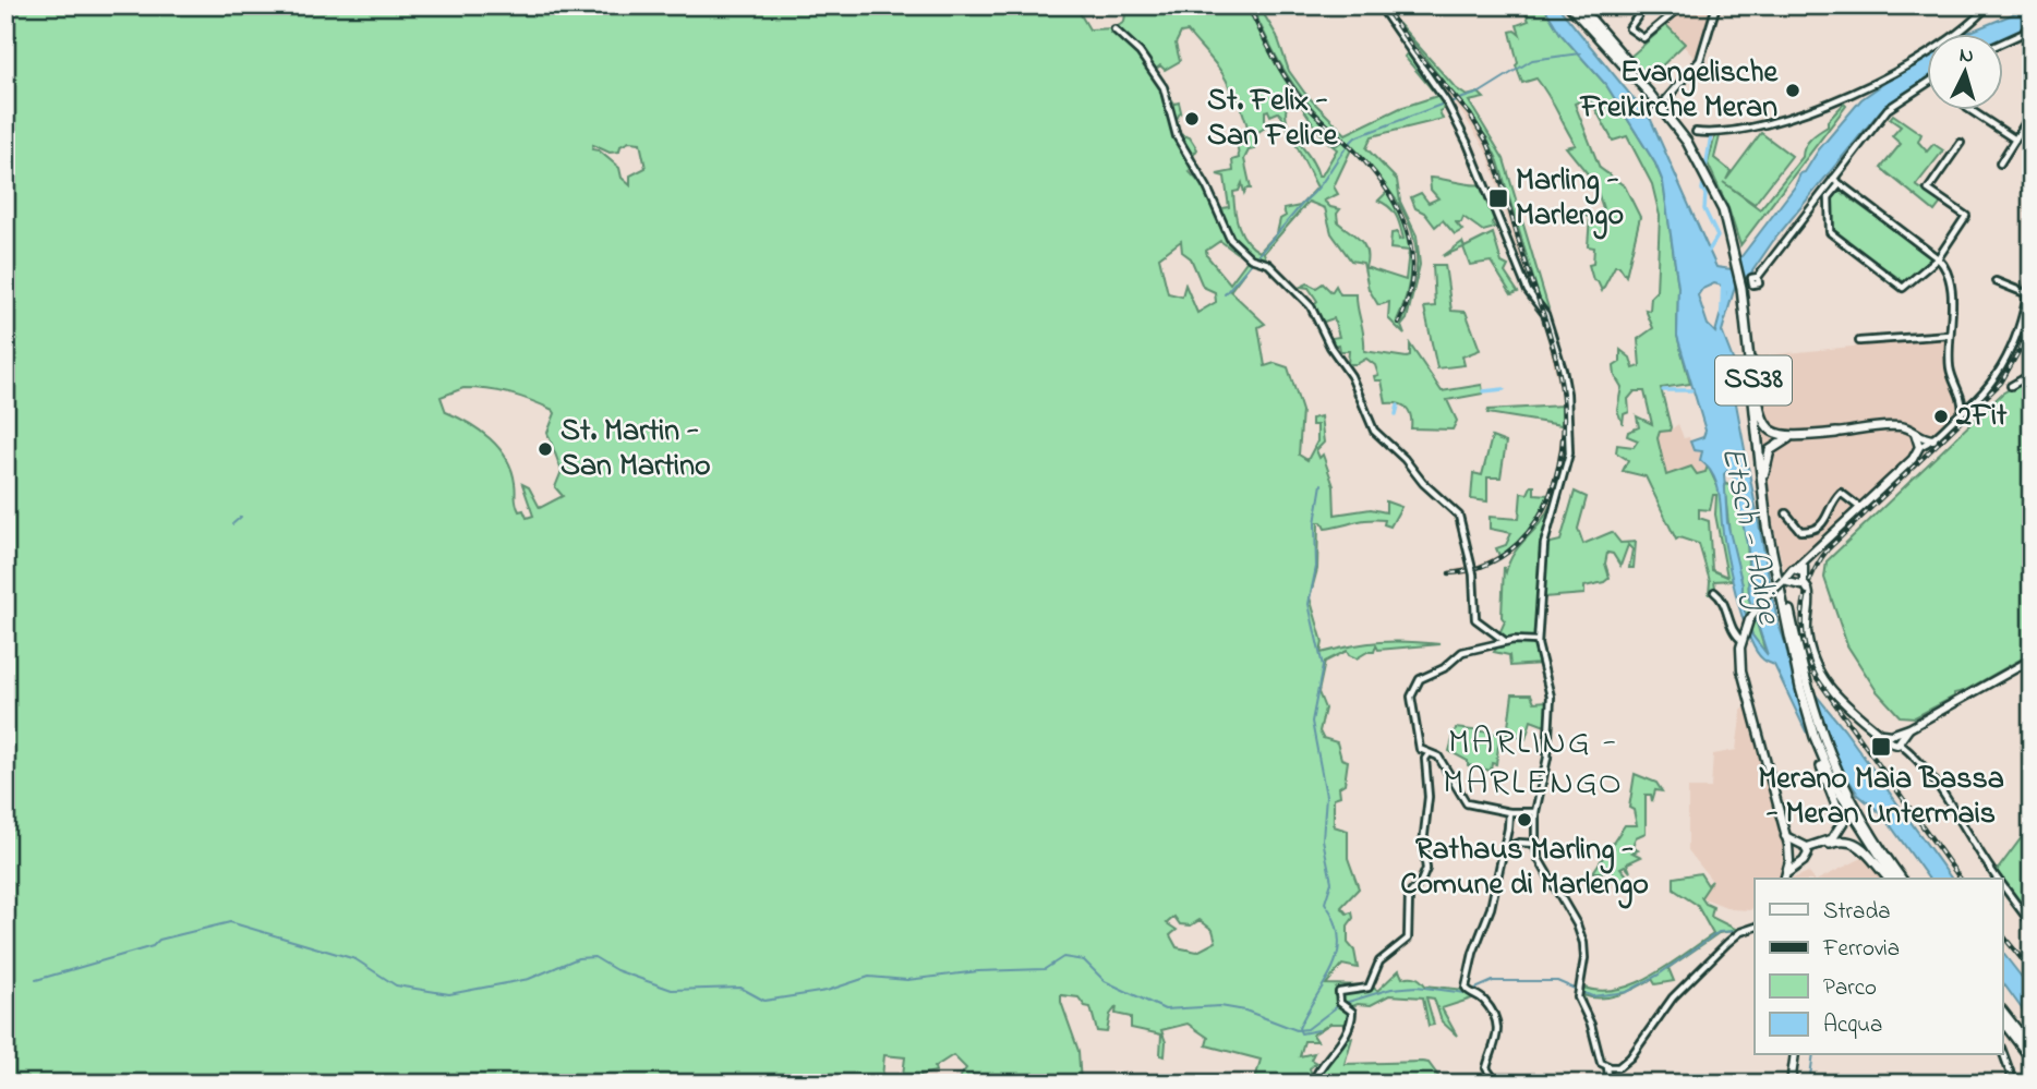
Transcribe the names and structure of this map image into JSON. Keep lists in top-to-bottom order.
{
  "streets": {
    "highway": ["SS38"]
  },
  "districts": ["MARLING - MARLENGO"],
  "water": ["Etsch - Adige"],
  "places": {
    "other": [
      "Evangelische Freikirche Meran",
      "St. Felix - San Felice",
      "2Fit",
      "St. Martin - San Martino",
      "Rathaus Marling - Comune di Marlengo"
    ],
    "transit": ["Marling - Marlengo", "Merano Maia Bassa - Meran Untermais"]
  },
  "legend": [
    "Strada",
    "Ferrovia",
    "Parco",
    "Acqua"
  ],
  "north": "top"
}
